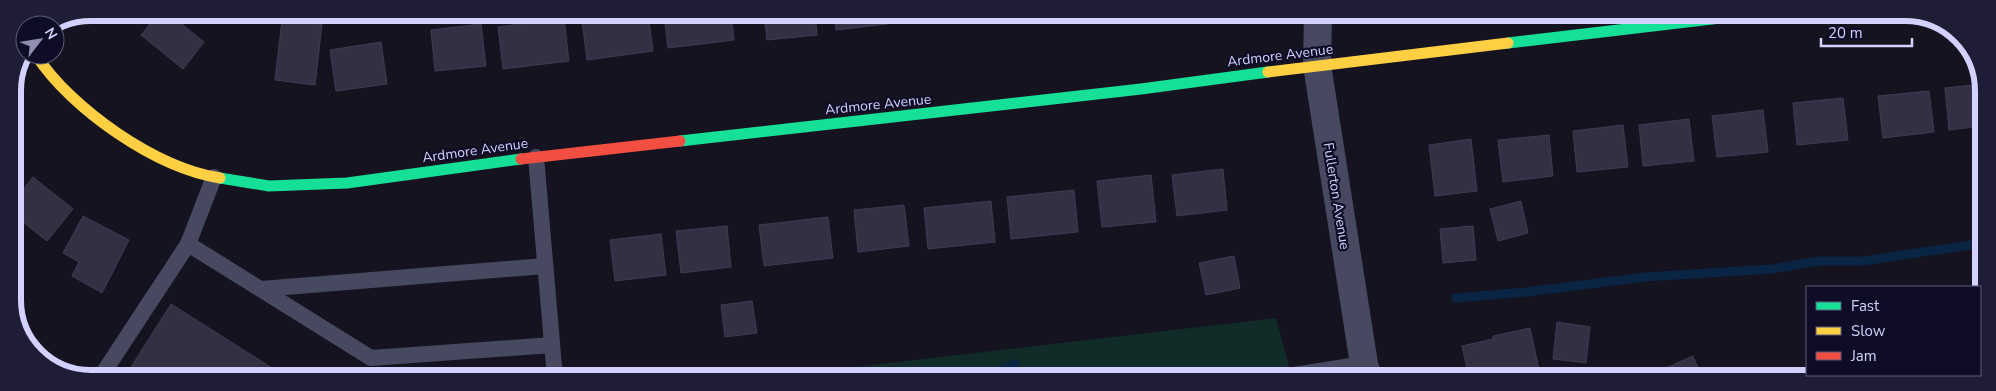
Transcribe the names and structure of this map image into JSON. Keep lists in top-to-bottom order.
{
  "streets": {
    "street": ["Ardmore Avenue", "Fullerton Avenue"]
  },
  "crossings": [
    ["Ardmore Avenue", "Fullerton Avenue"]
  ],
  "legend": ["Fast", "Slow", "Jam"],
  "scale_bar": "20 m",
  "north": "top right"
}
